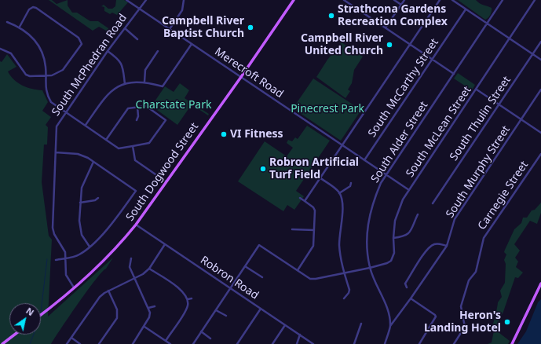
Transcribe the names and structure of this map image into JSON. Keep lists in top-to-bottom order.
{
  "streets": {
    "main road": ["South Dogwood Street"],
    "street": [
      "South McPhedran Road",
      "Merecroft Road",
      "South McCarthy Street",
      "South Thulin Street",
      "South McLean Street",
      "South Alder Street",
      "South Murphy Street",
      "Carnegie Street",
      "Robron Road"
    ]
  },
  "crossings": [
    ["South McPhedran Road", "Merecroft Road"],
    ["South McPhedran Road", "South Dogwood Street"],
    ["Merecroft Road", "South McCarthy Street"],
    ["Merecroft Road", "South McLean Street"],
    ["Merecroft Road", "South Alder Street"],
    ["Merecroft Road", "South Dogwood Street"],
    ["South McLean Street", "South Alder Street"],
    ["South Alder Street", "South Murphy Street"],
    ["South Dogwood Street", "Robron Road"]
  ],
  "parks": ["Charstate Park", "Pinecrest Park"],
  "places": [
    "Strathcona Gardens Recreation Complex",
    "Campbell River Baptist Church",
    "Campbell River United Church",
    "VI Fitness",
    "Robron Artificial Turf Field",
    "Heron's Landing Hotel"
  ],
  "north": "top right"
}
